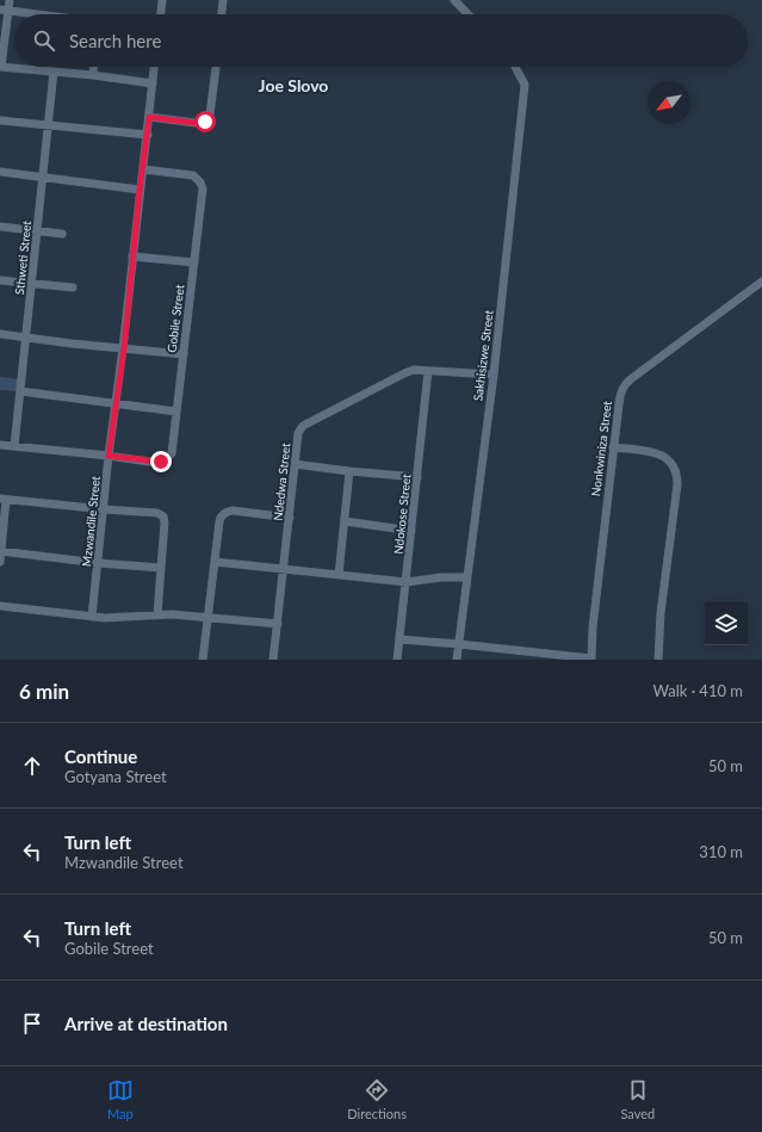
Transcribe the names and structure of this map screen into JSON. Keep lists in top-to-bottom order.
{
  "streets": {
    "street": [
      "Sthweti Street",
      "Gobile Street",
      "Sakhisizwe Street",
      "Nonkwiniza Street",
      "Ndedwa Street",
      "Ndokose Street",
      "Mzwandile Street"
    ]
  },
  "crossings": [
    ["Gobile Street", "Mzwandile Street"],
    ["Sakhisizwe Street", "Ndedwa Street"],
    ["Ndedwa Street", "Ndokose Street"]
  ],
  "districts": ["Joe Slovo"],
  "north": "bottom left",
  "page": {
    "search": "Search here",
    "heading": ["6 min", "Walk · 410 m"],
    "list": [
      ["Continue", "Gotyana Street", "50 m"],
      ["Turn left", "Mzwandile Street", "310 m"],
      ["Turn left", "Gobile Street", "50 m"],
      "Arrive at destination"
    ],
    "nav": ["Map", "Directions", "Saved"]
  }
}
